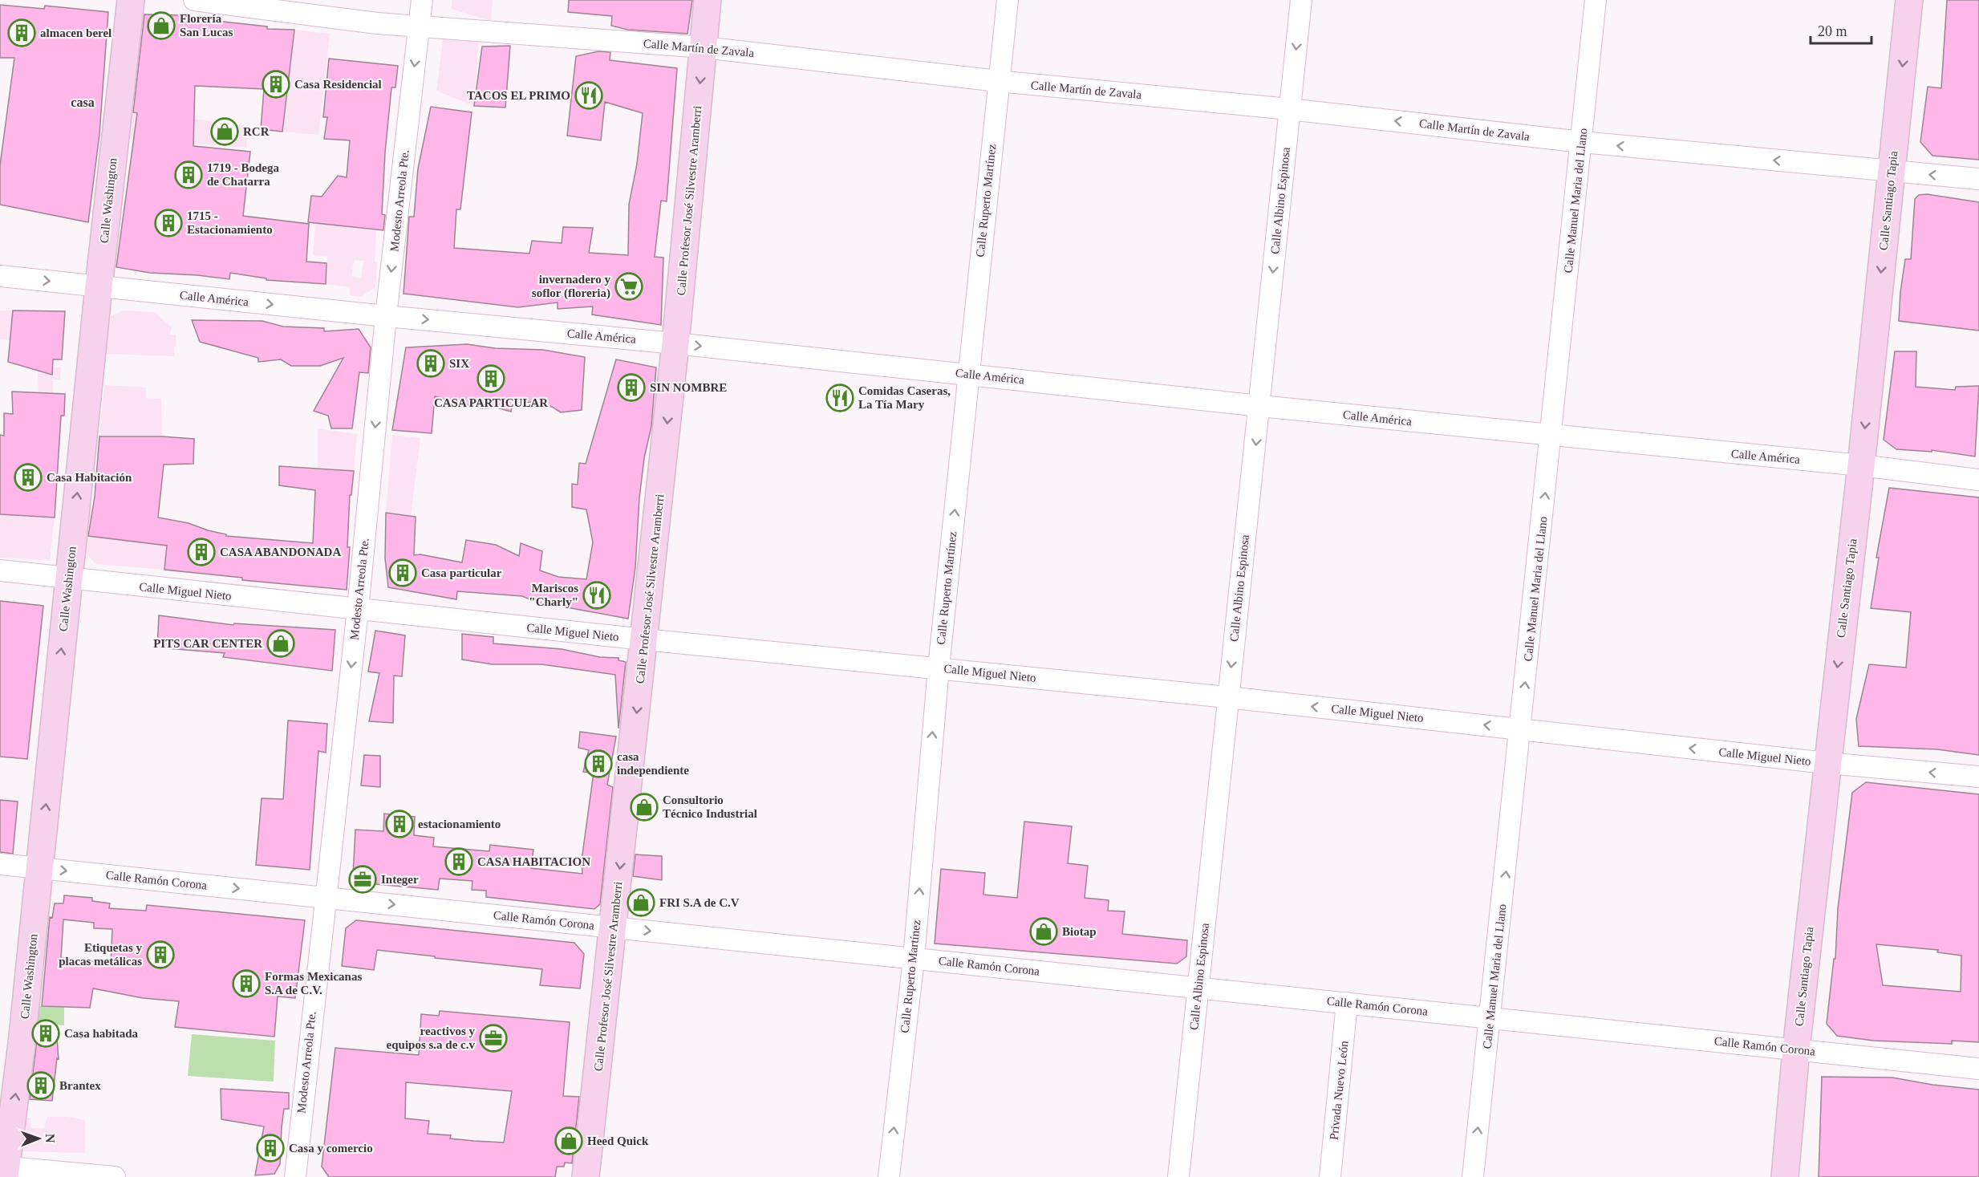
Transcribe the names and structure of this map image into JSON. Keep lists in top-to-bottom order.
{
  "streets": {
    "main road": ["Calle Washington", "Calle Profesor José Silvestre Aramberri", "Calle Santiago Tapia"],
    "street": [
      "Calle Martín de Zavala",
      "Modesto Arreola Pte.",
      "Calle Ruperto Martínez",
      "Calle Albino Espinosa",
      "Calle Manuel Maria del Llano",
      "Calle América",
      "Calle Miguel Nieto",
      "Calle Ramón Corona",
      "Privada Nuevo León"
    ]
  },
  "crossings": [
    ["Calle Martín de Zavala", "Modesto Arreola Pte."],
    ["Calle Martín de Zavala", "Calle Profesor José Silvestre Aramberri"],
    ["Calle Martín de Zavala", "Calle Ruperto Martínez"],
    ["Calle Martín de Zavala", "Calle Albino Espinosa"],
    ["Calle Martín de Zavala", "Calle Manuel Maria del Llano"],
    ["Calle Martín de Zavala", "Calle Santiago Tapia"],
    ["Calle Washington", "Calle América"],
    ["Calle Washington", "Calle Miguel Nieto"],
    ["Calle Washington", "Calle Ramón Corona"],
    ["Modesto Arreola Pte.", "Calle América"],
    ["Modesto Arreola Pte.", "Calle Miguel Nieto"],
    ["Modesto Arreola Pte.", "Calle Ramón Corona"],
    ["Calle Profesor José Silvestre Aramberri", "Calle América"],
    ["Calle Profesor José Silvestre Aramberri", "Calle Miguel Nieto"],
    ["Calle Profesor José Silvestre Aramberri", "Calle Ramón Corona"],
    ["Calle Ruperto Martínez", "Calle América"],
    ["Calle Ruperto Martínez", "Calle Miguel Nieto"],
    ["Calle Ruperto Martínez", "Calle Ramón Corona"],
    ["Calle Albino Espinosa", "Calle América"],
    ["Calle Albino Espinosa", "Calle Miguel Nieto"],
    ["Calle Albino Espinosa", "Calle Ramón Corona"],
    ["Calle Manuel Maria del Llano", "Calle América"],
    ["Calle Manuel Maria del Llano", "Calle Miguel Nieto"],
    ["Calle Manuel Maria del Llano", "Calle Ramón Corona"],
    ["Calle Santiago Tapia", "Calle América"],
    ["Calle Santiago Tapia", "Calle Miguel Nieto"],
    ["Calle Santiago Tapia", "Calle Ramón Corona"],
    ["Calle Ramón Corona", "Privada Nuevo León"]
  ],
  "one_way": [
    "Calle Martín de Zavala",
    "Calle Washington",
    "Modesto Arreola Pte.",
    "Calle Profesor José Silvestre Aramberri",
    "Calle Ruperto Martínez",
    "Calle Albino Espinosa",
    "Calle Manuel Maria del Llano",
    "Calle Santiago Tapia",
    "Calle América",
    "Calle Miguel Nieto",
    "Calle Ramón Corona"
  ],
  "districts": ["casa"],
  "places": {
    "shop": [
      "Florería San Lucas",
      "RCR",
      "PITS CAR CENTER",
      "Consultorio Técnico Industrial",
      "FRI S.A de C.V",
      "Biotap",
      "Heed Quick"
    ],
    "building": [
      "almacen berel",
      "Casa Residencial",
      "1719 - Bodega de Chatarra",
      "1715 - Estacionamiento",
      "SIX",
      "CASA PARTICULAR",
      "SIN NOMBRE",
      "Casa Habitación",
      "CASA ABANDONADA",
      "Casa particular",
      "casa independiente",
      "estacionamiento",
      "CASA HABITACION",
      "Etiquetas y placas metálicas",
      "Formas Mexicanas S.A de C.V.",
      "Casa habitada",
      "Brantex",
      "Casa y comercio"
    ],
    "restaurant": ["TACOS EL PRIMO", "Comidas Caseras, La Tía Mary", "Mariscos \"Charly\""],
    "supermarket": ["invernadero y soflor (floreria)"],
    "office": ["Integer", "reactivos y equipos s.a de c.v"]
  },
  "scale_bar": "20 m",
  "north": "right"
}
